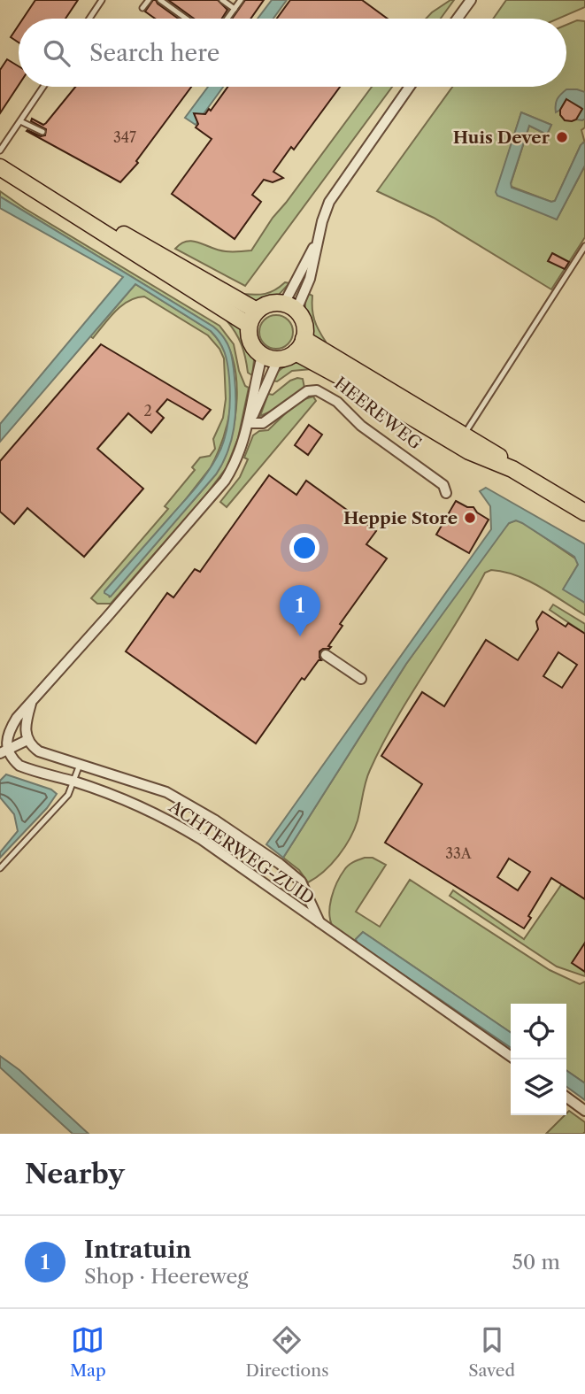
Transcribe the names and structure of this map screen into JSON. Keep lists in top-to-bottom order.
{
  "streets": {
    "main road": ["HEEREWEG"],
    "street": ["ACHTERWEG-ZUID"]
  },
  "places": ["Huis Dever", "Heppie Store"],
  "house_numbers": ["347", "2", "33A"],
  "page": {
    "search": "Search here",
    "pins": "1",
    "heading": "Nearby",
    "list": [
      {
        "mark": "1",
        "name": "Intratuin",
        "note": "Shop · Heereweg",
        "value": "50 m"
      }
    ],
    "nav": ["Map", "Directions", "Saved"]
  }
}
